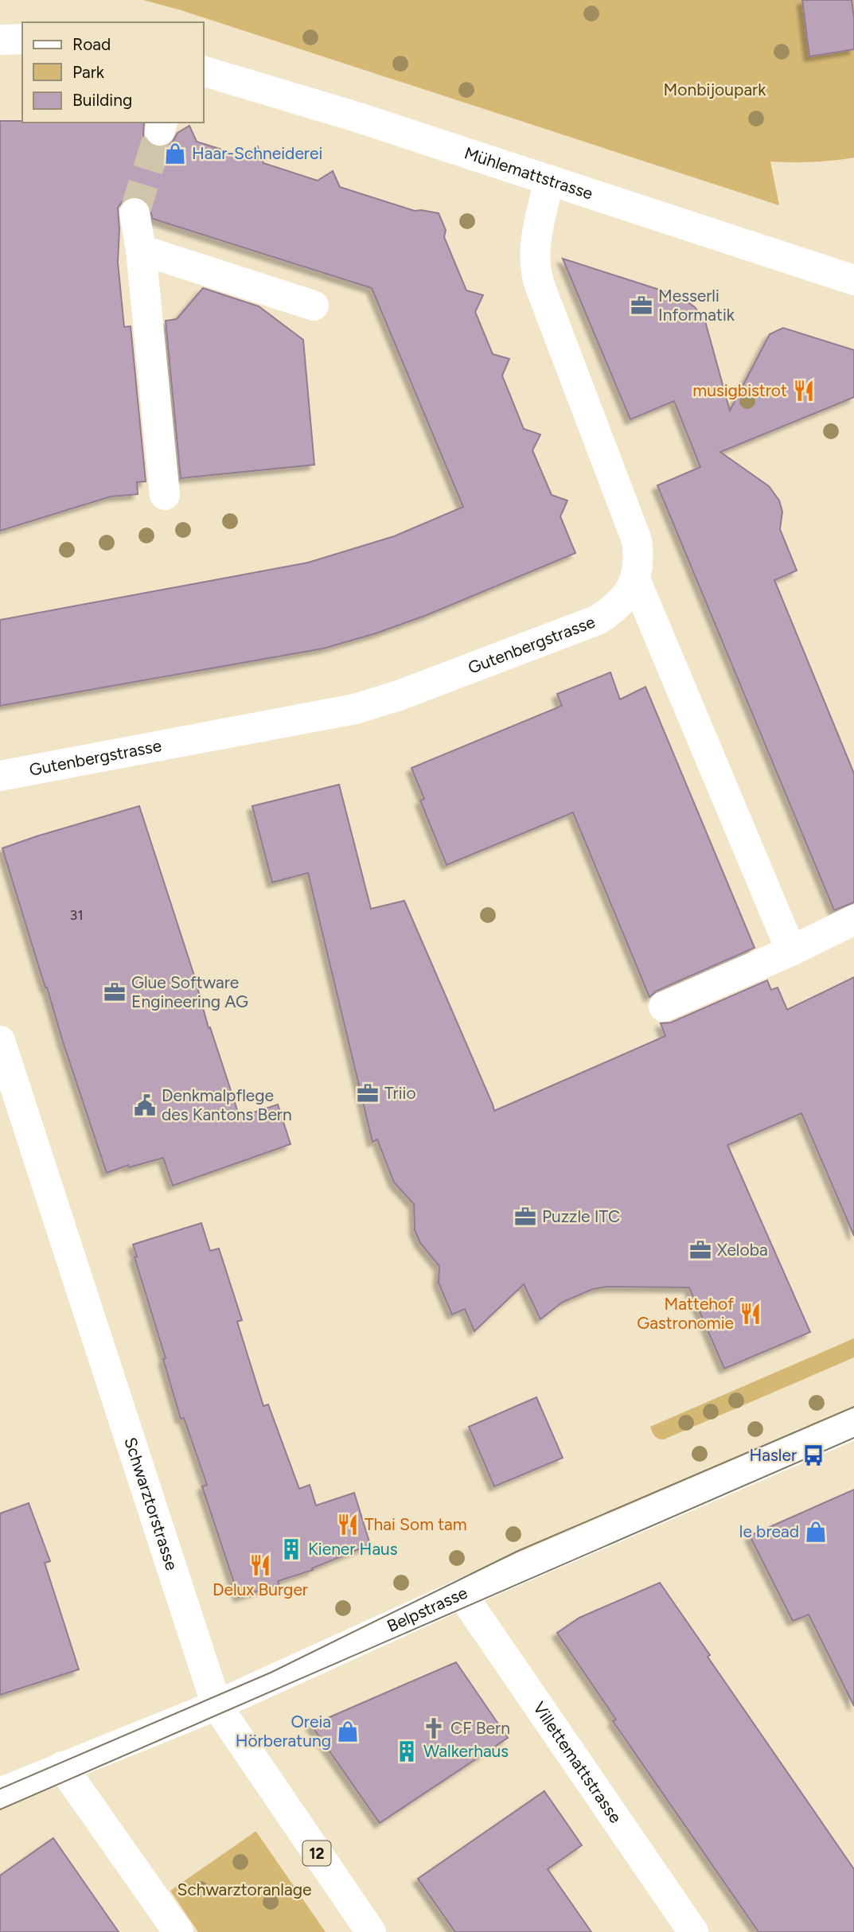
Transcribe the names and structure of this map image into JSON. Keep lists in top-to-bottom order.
{
  "streets": {
    "street": [
      "Mühlemattstrasse",
      "Gutenbergstrasse",
      "Schwarztorstrasse",
      "Belpstrasse",
      "Villettemattstrasse",
      "12"
    ]
  },
  "crossings": [
    ["Mühlemattstrasse", "Gutenbergstrasse"],
    ["Schwarztorstrasse", "Belpstrasse"],
    ["Belpstrasse", "Villettemattstrasse"]
  ],
  "parks": ["Monbijoupark", "Schwarztoranlage"],
  "places": {
    "shop": ["Haar-Schneiderei", "le bread", "Oreia Hörberatung"],
    "office": [
      "Messerli Informatik",
      "Glue Software Engineering AG",
      "Triio",
      "Puzzle ITC",
      "Xeloba"
    ],
    "restaurant": [
      "musigbistrot",
      "Mattehof Gastronomie",
      "Thai Som tam",
      "Delux Burger"
    ],
    "public building": ["Denkmalpflege des Kantons Bern"],
    "bus stop": ["Hasler"],
    "building": ["Kiener Haus", "Walkerhaus"],
    "church": ["CF Bern"]
  },
  "house_numbers": ["31"],
  "legend": ["Road", "Park", "Building"]
}
